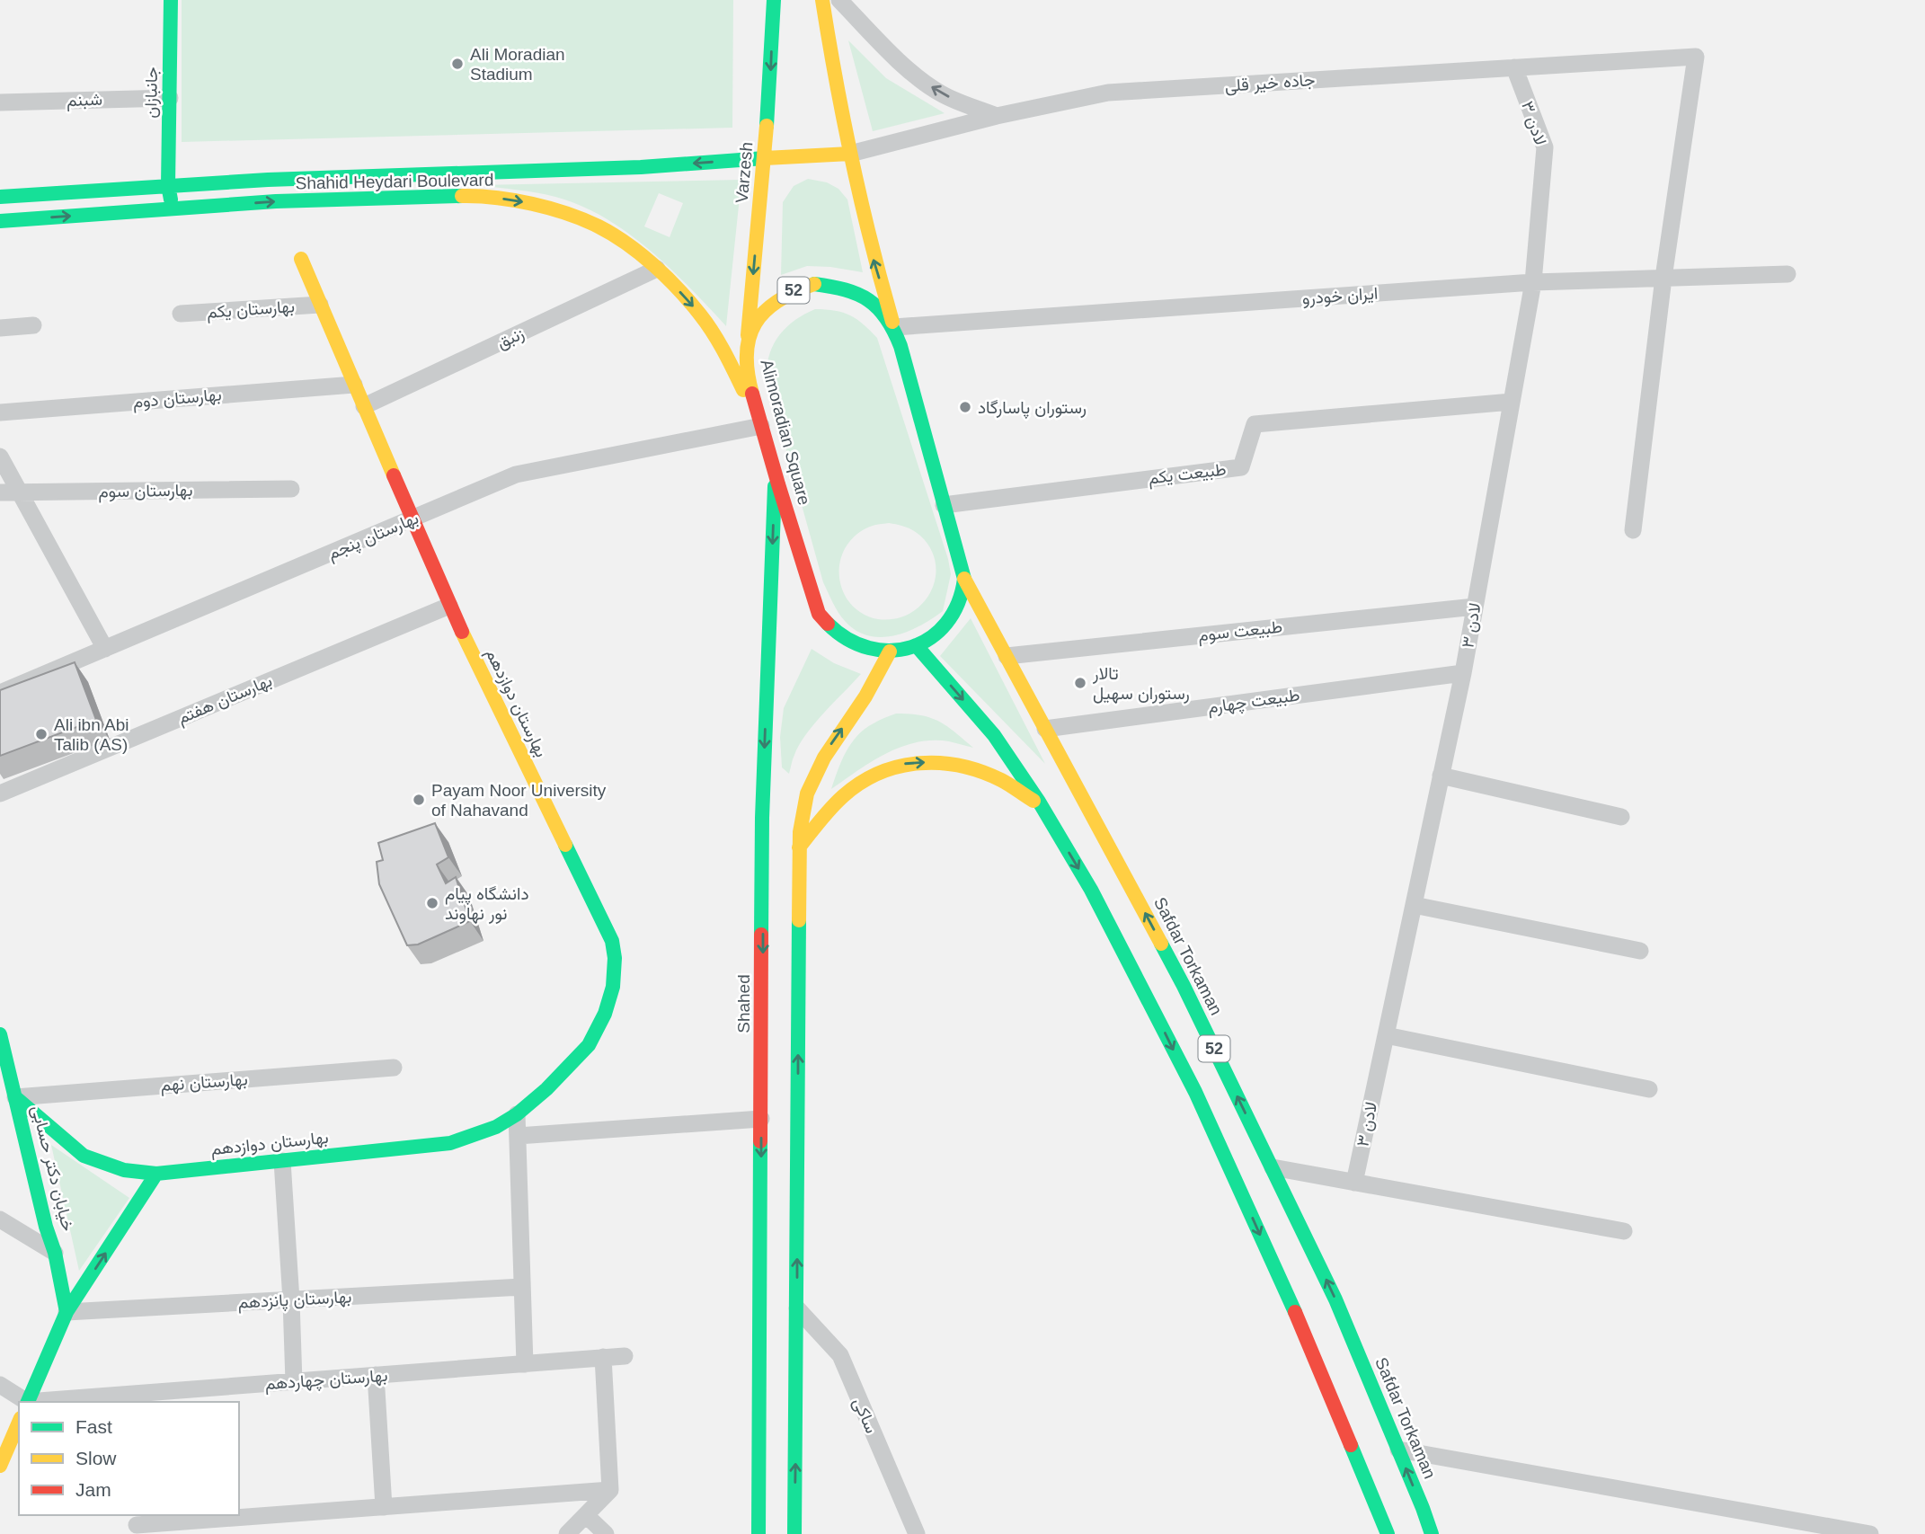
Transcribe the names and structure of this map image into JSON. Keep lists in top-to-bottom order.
{
  "streets": {
    "main road": [
      "جانبازان",
      "Varzesh",
      "Shahid Heydari Boulevard",
      "52",
      "Alimoradian Square",
      "بهارستان دوازدهم",
      "Safdar Torkaman",
      "Shahed",
      "خیابان دکتر حسابی"
    ],
    "street": [
      "جاده خیر قلی",
      "شبنم",
      "لادن ۳",
      "ایران خودرو",
      "بهارستان یکم",
      "زنبق",
      "بهارستان دوم",
      "طبیعت یکم",
      "بهارستان سوم",
      "بهارستان پنجم",
      "طبیعت سوم",
      "بهارستان هفتم",
      "طبیعت چهارم",
      "بهارستان نهم",
      "بهارستان پانزدهم",
      "بهارستان چهاردهم",
      "ساکی"
    ]
  },
  "crossings": [
    ["جاده خیر قلی", "لادن ۳"],
    ["جاده خیر قلی", "Shahid Heydari Boulevard"],
    ["جاده خیر قلی", "52"],
    ["جاده خیر قلی", "ایران خودرو"],
    ["جانبازان", "شبنم"],
    ["جانبازان", "Shahid Heydari Boulevard"],
    ["لادن ۳", "ایران خودرو"],
    ["لادن ۳", "طبیعت یکم"],
    ["لادن ۳", "طبیعت سوم"],
    ["لادن ۳", "طبیعت چهارم"],
    ["Varzesh", "Shahid Heydari Boulevard"],
    ["Varzesh", "Alimoradian Square"],
    ["Shahid Heydari Boulevard", "52"],
    ["Shahid Heydari Boulevard", "زنبق"],
    ["Shahid Heydari Boulevard", "Alimoradian Square"],
    ["Shahid Heydari Boulevard", "بهارستان پنجم"],
    ["52", "ایران خودرو"],
    ["52", "Alimoradian Square"],
    ["ایران خودرو", "Alimoradian Square"],
    ["بهارستان یکم", "بهارستان دوازدهم"],
    ["زنبق", "بهارستان دوازدهم"],
    ["بهارستان دوم", "بهارستان دوازدهم"],
    ["Alimoradian Square", "طبیعت یکم"],
    ["Alimoradian Square", "بهارستان پنجم"],
    ["Alimoradian Square", "Safdar Torkaman"],
    ["Alimoradian Square", "Shahed"],
    ["بهارستان پنجم", "بهارستان دوازدهم"],
    ["طبیعت سوم", "Safdar Torkaman"],
    ["بهارستان هفتم", "بهارستان دوازدهم"],
    ["طبیعت چهارم", "Safdar Torkaman"],
    ["بهارستان دوازدهم", "بهارستان نهم"],
    ["بهارستان دوازدهم", "خیابان دکتر حسابی"],
    ["بهارستان نهم", "خیابان دکتر حسابی"],
    ["خیابان دکتر حسابی", "بهارستان پانزدهم"]
  ],
  "places": [
    "Ali Moradian Stadium",
    "رستوران پاسارگاد",
    "تالار رستوران سهیل",
    "Ali ibn Abi Talib (AS)",
    "Payam Noor University of Nahavand",
    "دانشگاه پیام نور نهاوند"
  ],
  "legend": ["Fast", "Slow", "Jam"]
}
